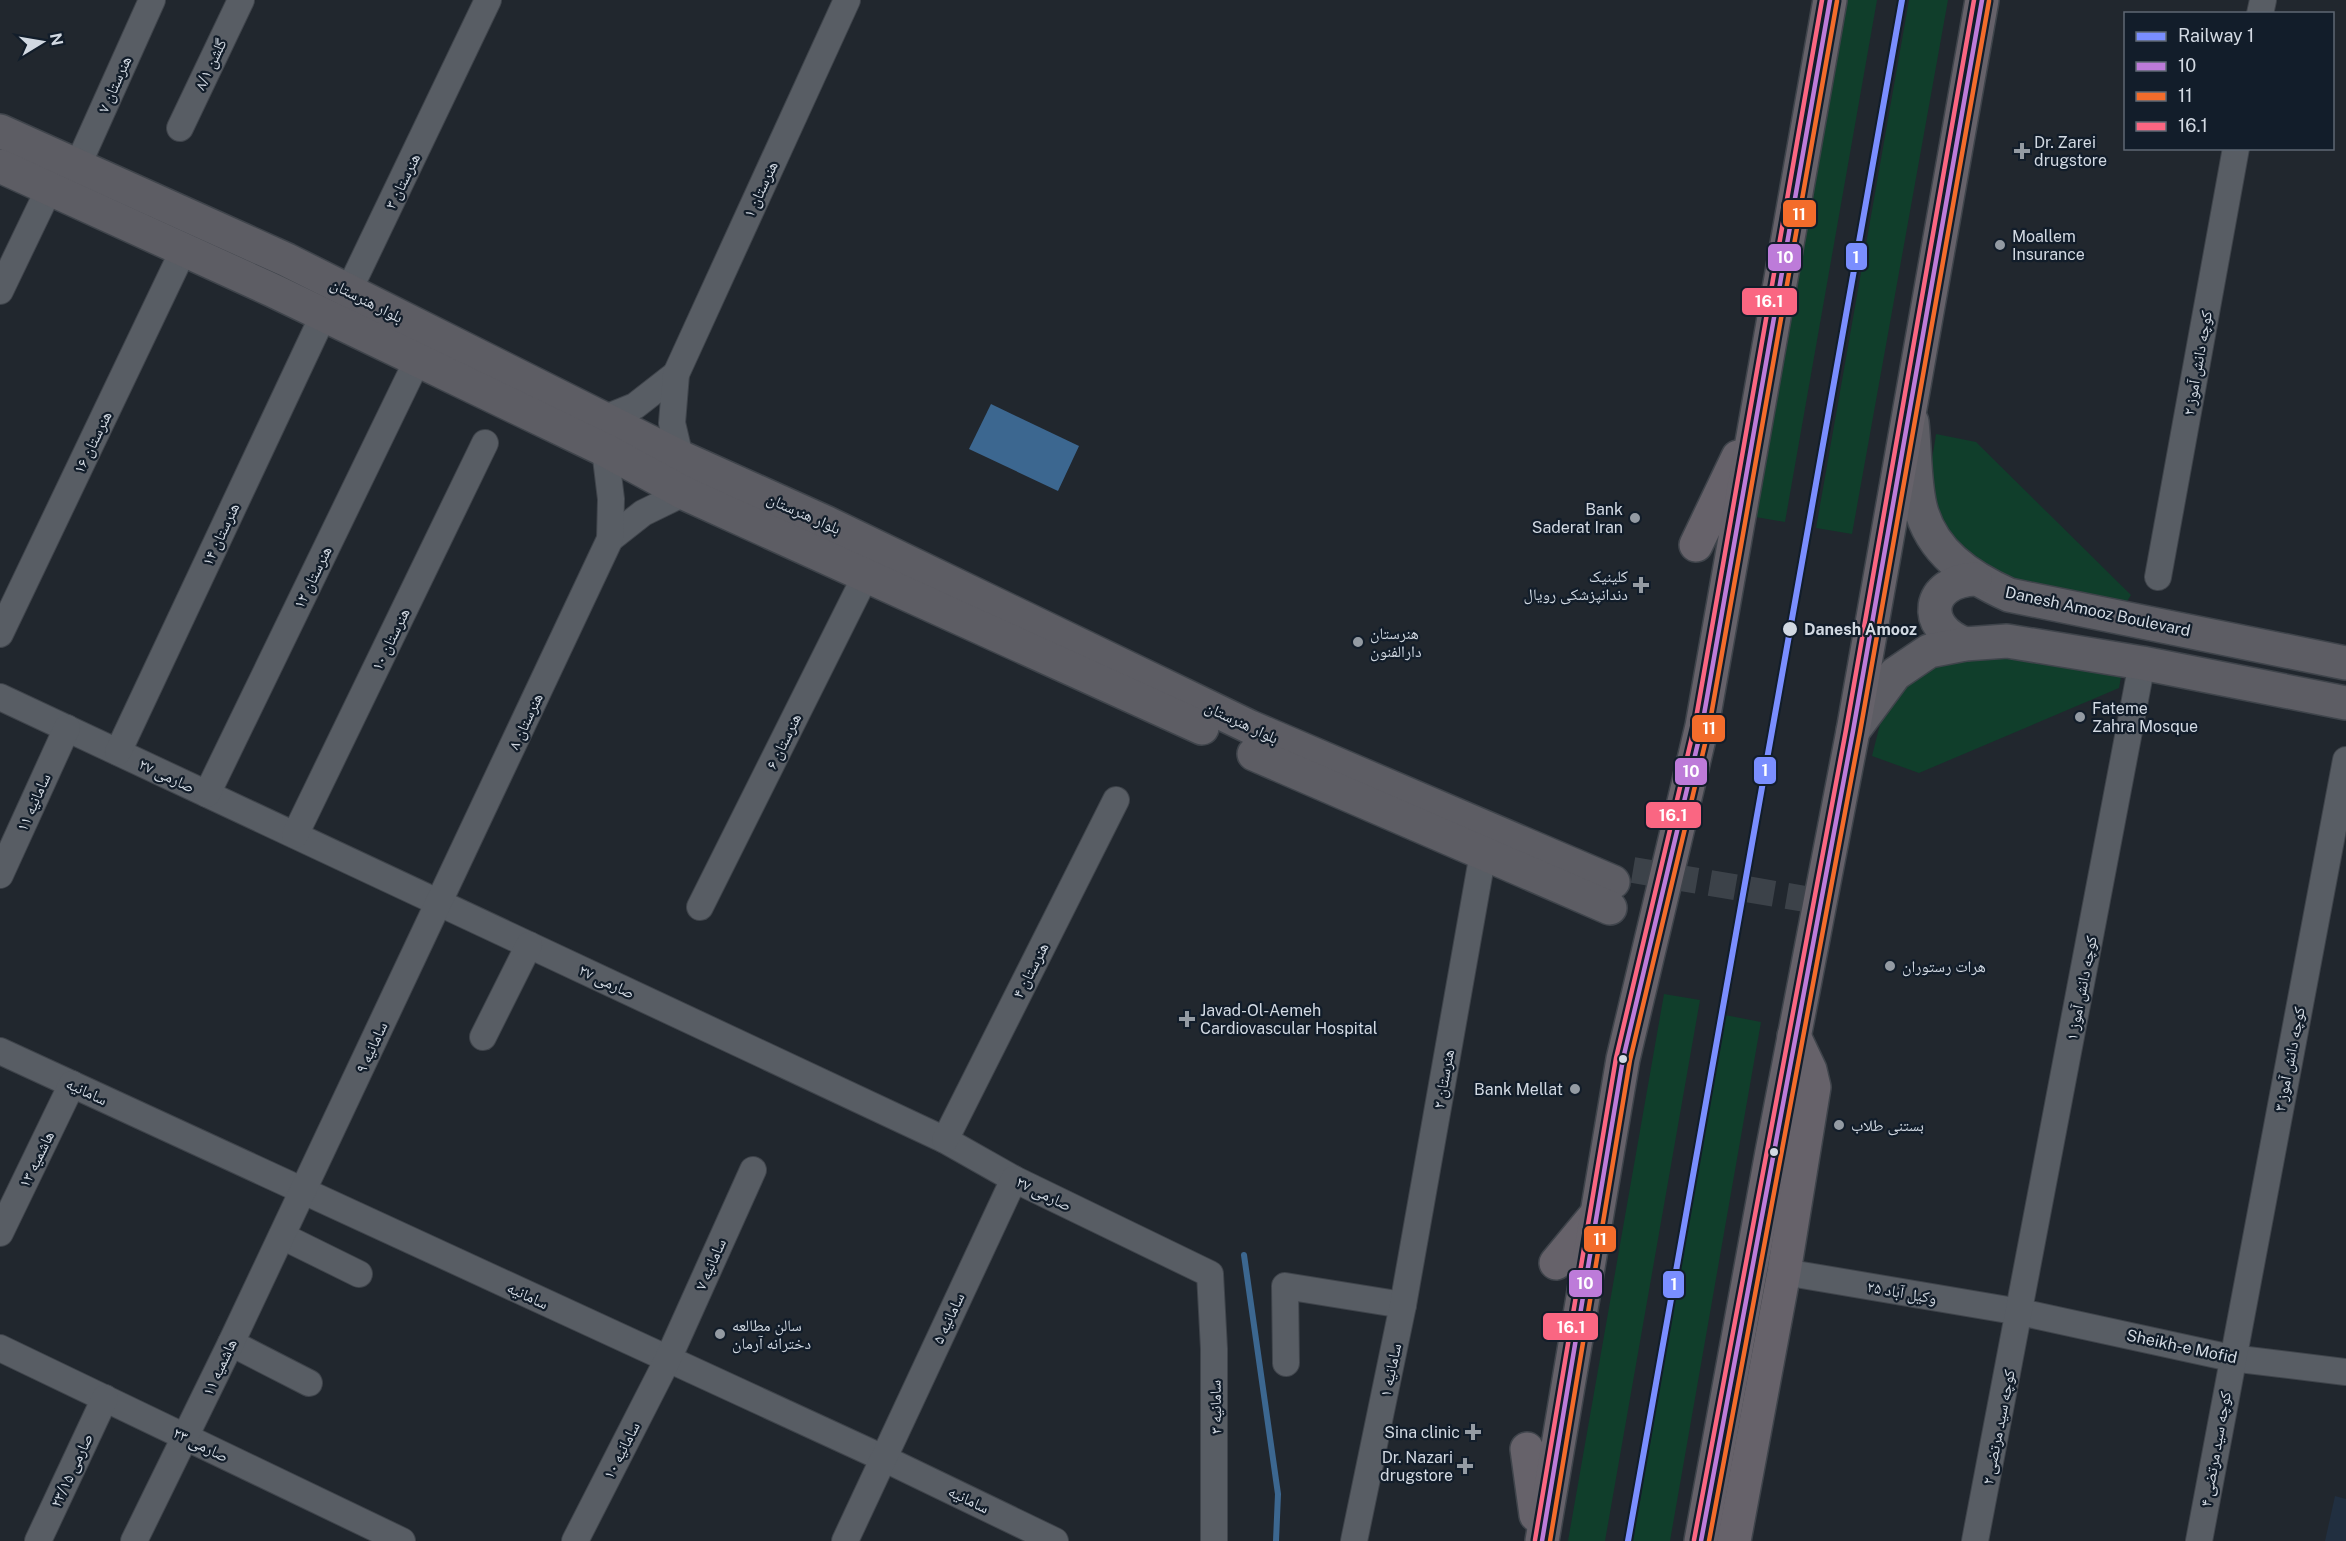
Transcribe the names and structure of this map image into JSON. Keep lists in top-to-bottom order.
{
  "streets": {
    "main road": ["بلوار هنرستان", "Danesh Amooz Boulevard"],
    "street": [
      "گلشن ۸/۱",
      "هنرستان ۷",
      "هنرستان ۳",
      "هنرستان ۱",
      "کوچه دانش آموز ۲",
      "هنرستان ۱۶",
      "هنرستان ۱۴",
      "هنرستان ۱۲",
      "هنرستان ۱۰",
      "هنرستان ۸",
      "هنرستان ۶",
      "صارمی ۲۷",
      "سامانیه ۱۱",
      "هنرستان ۴",
      "کوچه دانش آموز ۱",
      "سامانیه ۹",
      "کوچه دانش آموز ۳",
      "هنرستان ۲",
      "سامانیه",
      "هاشمیه ۱۳",
      "سامانیه ۷",
      "۲۵ وکیل آباد",
      "سامانیه ۵",
      "Sheikh-e Mofid",
      "هاشمیه ۱۱",
      "سامانیه ۱",
      "سامانیه ۳",
      "کوچه سید مرتضی ۲",
      "صارمی ۲۳",
      "کوچه سید مرتضی ۴",
      "سامانیه ۱۰",
      "صارمی ۲۳/۱۵"
    ]
  },
  "crossings": [
    ["هنرستان ۷", "بلوار هنرستان"],
    ["هنرستان ۳", "بلوار هنرستان"],
    ["هنرستان ۱", "بلوار هنرستان"],
    ["هنرستان ۱", "هنرستان ۸"],
    ["بلوار هنرستان", "هنرستان ۱۶"],
    ["بلوار هنرستان", "هنرستان ۱۴"],
    ["بلوار هنرستان", "هنرستان ۱۲"],
    ["بلوار هنرستان", "هنرستان ۸"],
    ["بلوار هنرستان", "هنرستان ۶"],
    ["بلوار هنرستان", "هنرستان ۲"],
    ["هنرستان ۱۴", "صارمی ۲۷"],
    ["هنرستان ۱۲", "صارمی ۲۷"],
    ["هنرستان ۱۰", "صارمی ۲۷"],
    ["هنرستان ۸", "صارمی ۲۷"],
    ["هنرستان ۸", "سامانیه ۹"],
    ["صارمی ۲۷", "سامانیه ۱۱"],
    ["صارمی ۲۷", "هنرستان ۴"],
    ["صارمی ۲۷", "سامانیه ۹"],
    ["صارمی ۲۷", "سامانیه ۵"],
    ["صارمی ۲۷", "سامانیه ۳"],
    ["کوچه دانش آموز ۱", "۲۵ وکیل آباد"],
    ["کوچه دانش آموز ۱", "Sheikh-e Mofid"],
    ["کوچه دانش آموز ۱", "کوچه سید مرتضی ۲"],
    ["سامانیه ۹", "سامانیه"],
    ["سامانیه ۹", "هاشمیه ۱۱"],
    ["کوچه دانش آموز ۳", "Sheikh-e Mofid"],
    ["کوچه دانش آموز ۳", "کوچه سید مرتضی ۴"],
    ["هنرستان ۲", "سامانیه ۱"],
    ["سامانیه", "هاشمیه ۱۳"],
    ["سامانیه", "سامانیه ۷"],
    ["سامانیه", "سامانیه ۵"],
    ["سامانیه", "هاشمیه ۱۱"],
    ["سامانیه", "سامانیه ۱۰"],
    ["سامانیه ۷", "سامانیه ۱۰"],
    ["۲۵ وکیل آباد", "Sheikh-e Mofid"],
    ["۲۵ وکیل آباد", "کوچه سید مرتضی ۲"],
    ["Sheikh-e Mofid", "کوچه سید مرتضی ۲"],
    ["Sheikh-e Mofid", "کوچه سید مرتضی ۴"],
    ["هاشمیه ۱۱", "صارمی ۲۳"],
    ["صارمی ۲۳", "صارمی ۲۳/۱۵"]
  ],
  "places": {
    "health": [
      "Dr. Zarei drugstore",
      "کلینیک دندانپزشکی رویال",
      "Javad-Ol-Aemeh Cardiovascular Hospital",
      "Sina clinic",
      "Dr. Nazari drugstore"
    ],
    "other": [
      "Moallem Insurance",
      "Bank Saderat Iran",
      "Danesh Amooz",
      "هنرستان دارالفنون",
      "Fateme Zahra Mosque",
      "هرات رستوران",
      "Bank Mellat",
      "بستنی طلاب",
      "سالن مطالعه دخترانه آرمان"
    ]
  },
  "lines": [
    "rail line 1",
    "transit line 10",
    "transit line 16.1",
    "transit line 11"
  ],
  "legend": [
    "Railway 1",
    "10",
    "11",
    "16.1"
  ],
  "north": "right"
}
